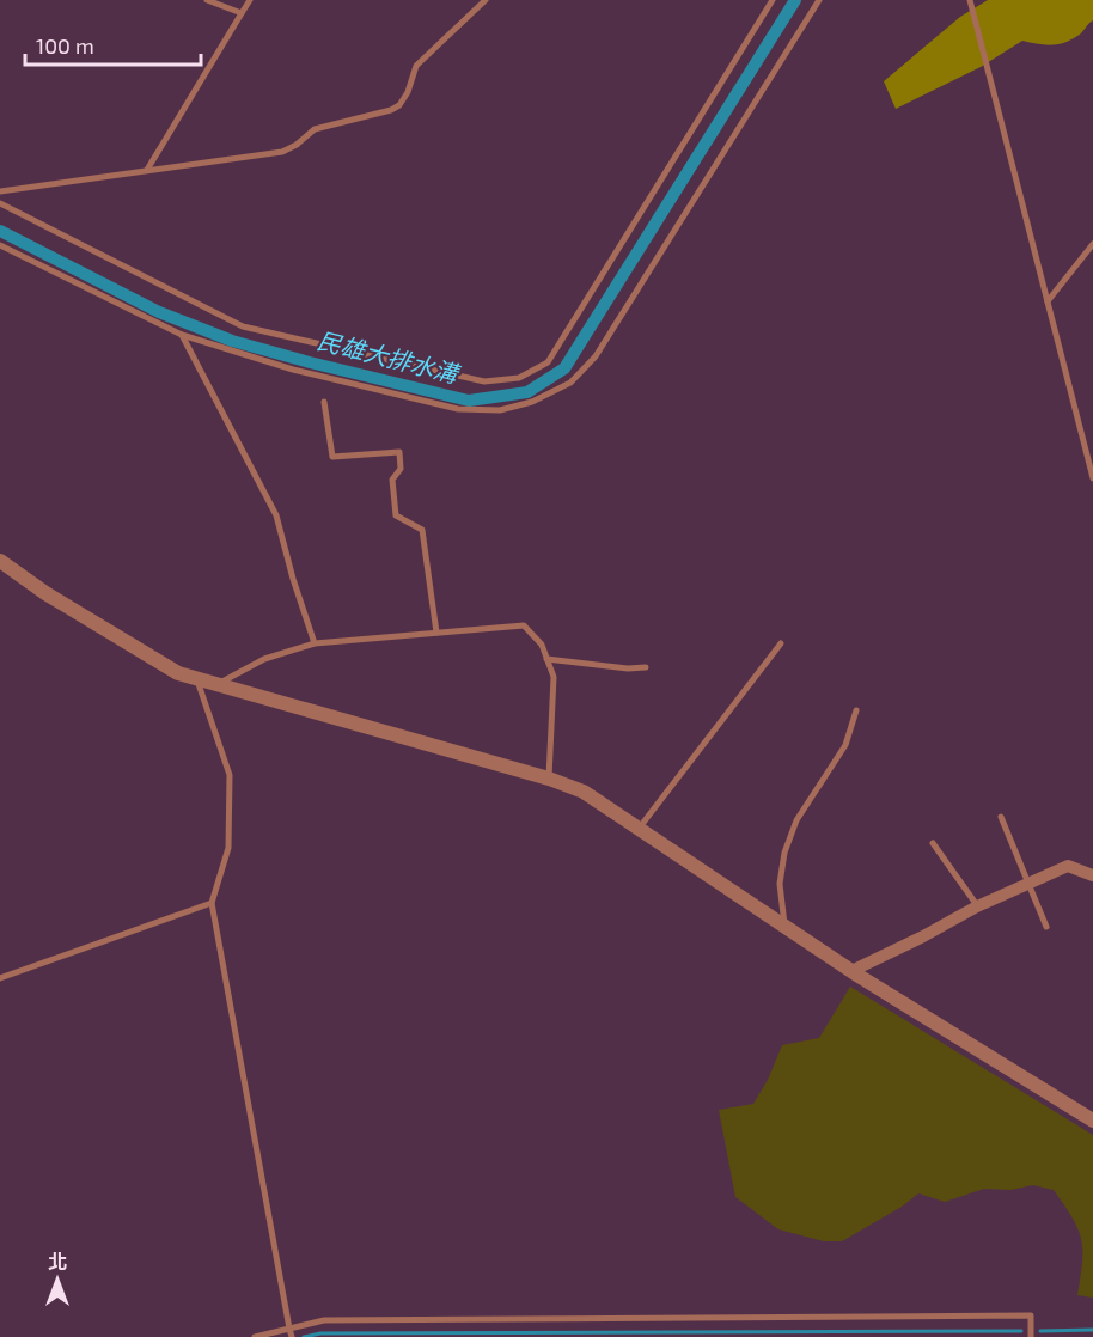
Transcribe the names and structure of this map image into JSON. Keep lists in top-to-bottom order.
{
  "water": ["民雄大排水溝"],
  "scale_bar": "100 m",
  "north": "top"
}
